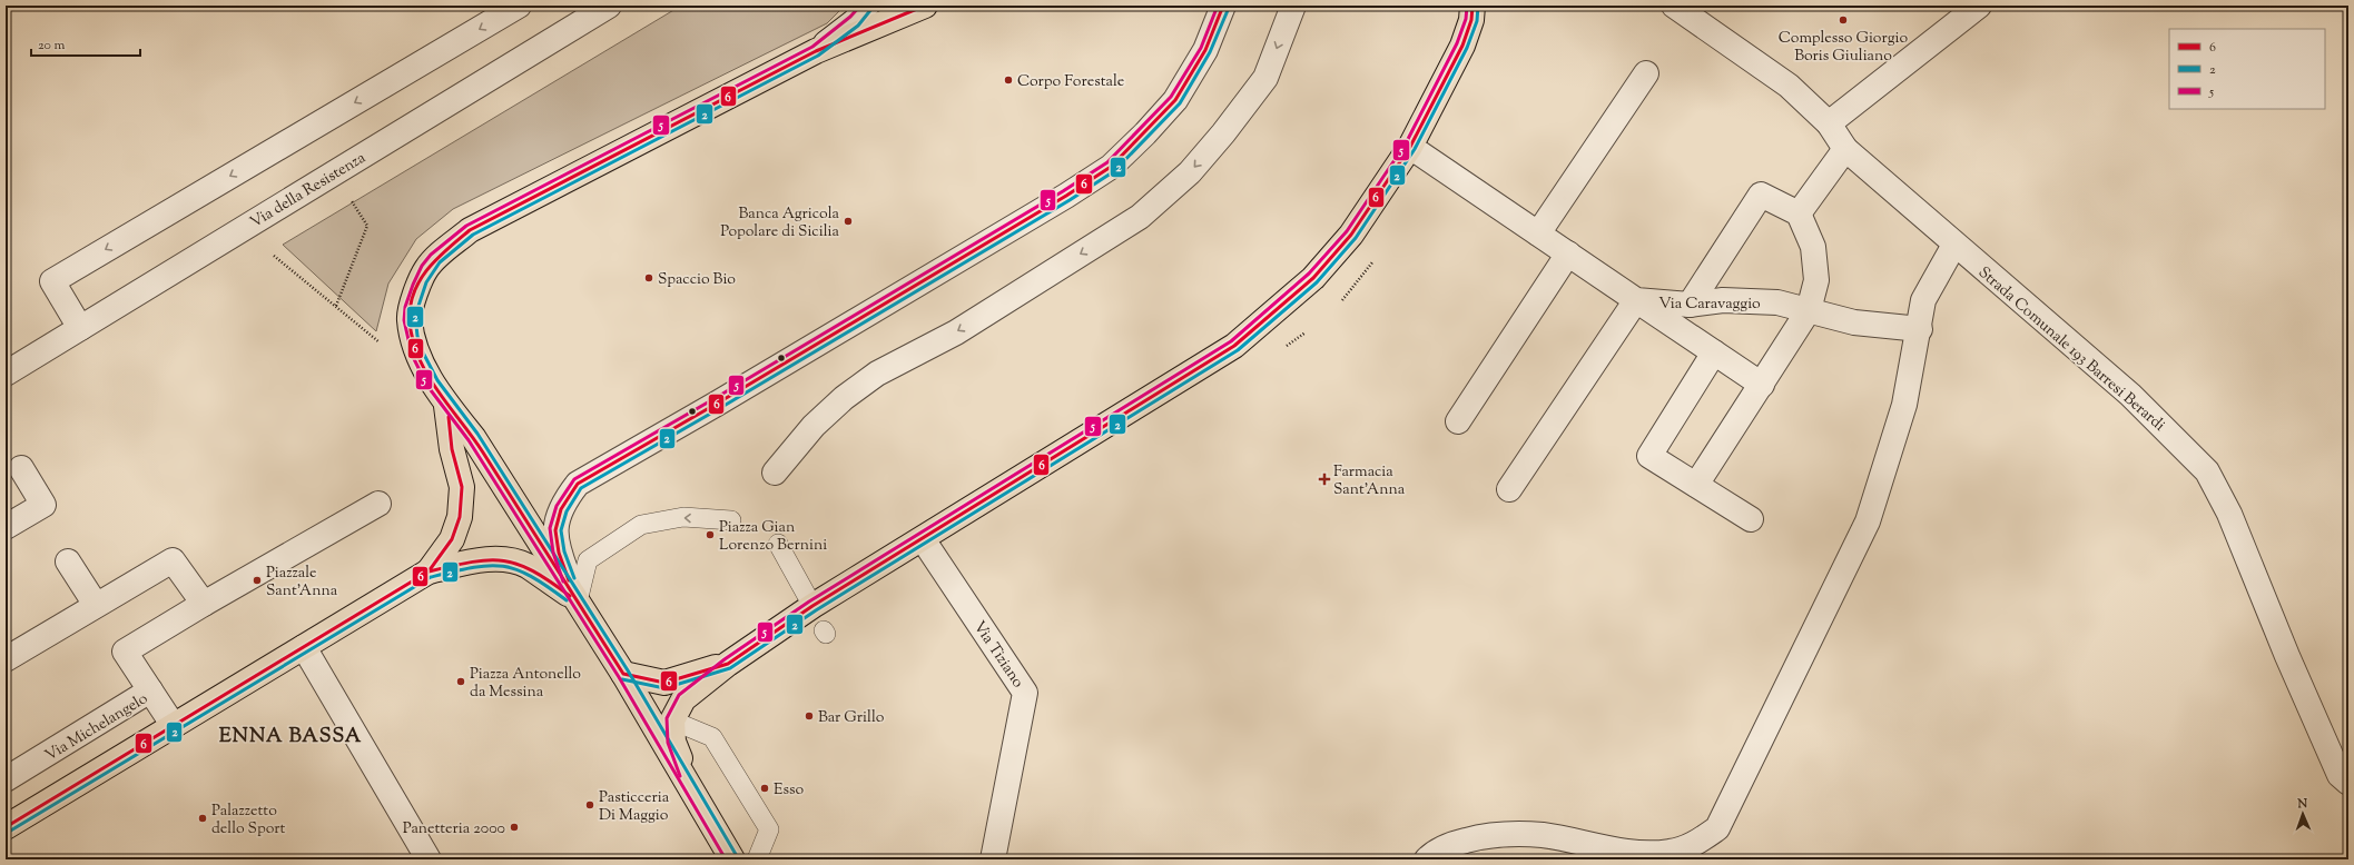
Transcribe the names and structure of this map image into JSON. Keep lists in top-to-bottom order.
{
  "streets": {
    "street": [
      "Via della Resistenza",
      "Via Caravaggio",
      "Strada Comunale 193 Barresi Berardi",
      "Via Tiziano",
      "Via Michelangelo"
    ]
  },
  "districts": ["ENNA BASSA"],
  "places": {
    "other": [
      "Complesso Giorgio Boris Giuliano",
      "Corpo Forestale",
      "Banca Agricola Popolare di Sicilia",
      "Spaccio Bio",
      "Piazza Gian Lorenzo Bernini",
      "Piazzale Sant'Anna",
      "Piazza Antonello da Messina",
      "Bar Grillo",
      "Esso",
      "Pasticceria Di Maggio",
      "Palazzetto dello Sport",
      "Panetteria 2000"
    ],
    "health": ["Farmacia Sant'Anna"]
  },
  "lines": ["transit line 6", "transit line 2", "transit line 5"],
  "legend": ["6", "2", "5"],
  "scale_bar": "20 m",
  "north": "top"
}
